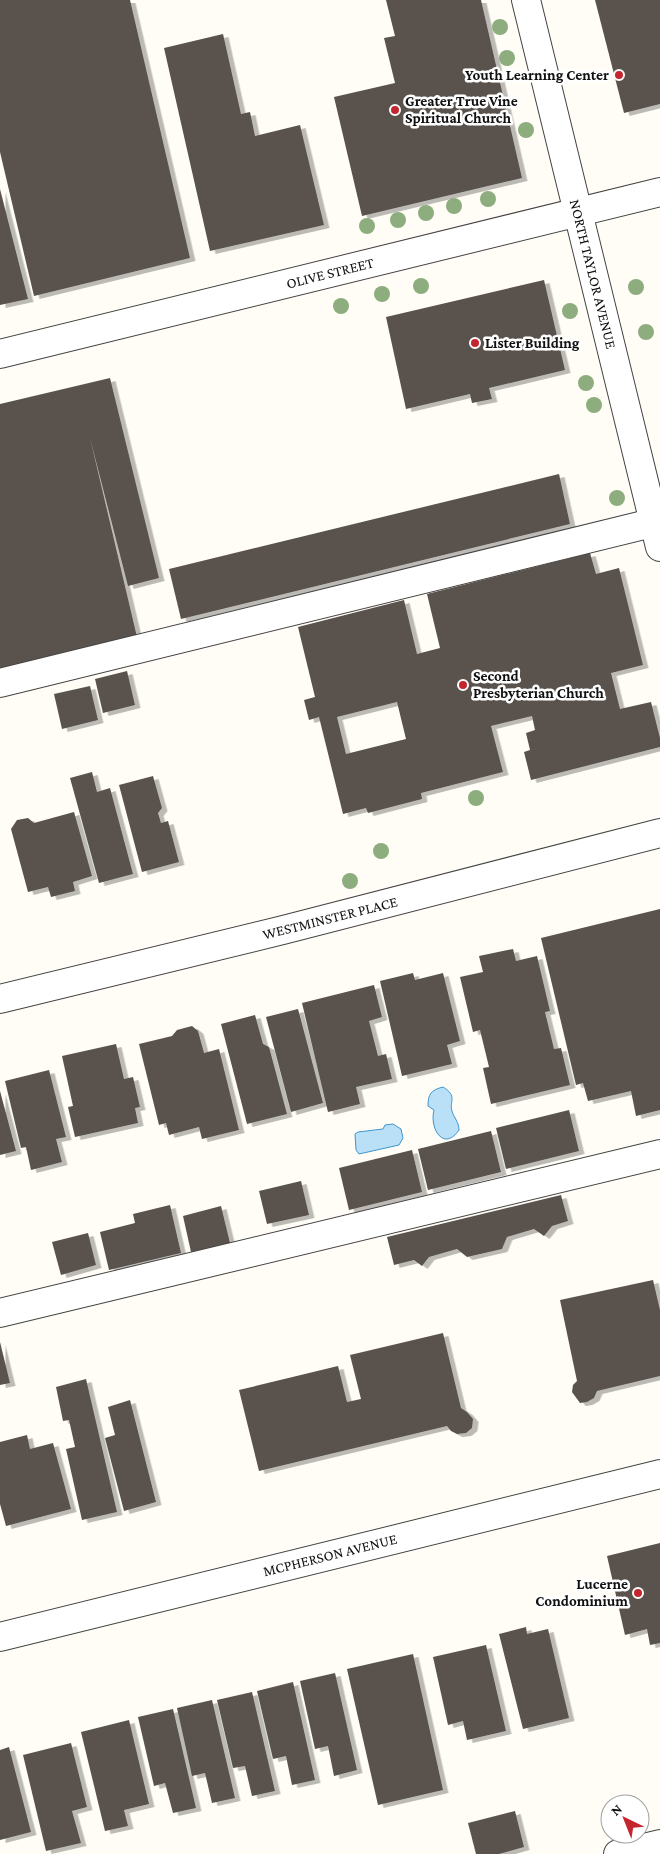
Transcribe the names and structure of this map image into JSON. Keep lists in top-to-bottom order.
{
  "streets": {
    "street": [
      "OLIVE STREET",
      "NORTH TAYLOR AVENUE",
      "WESTMINSTER PLACE",
      "MCPHERSON AVENUE"
    ]
  },
  "crossings": [
    ["OLIVE STREET", "NORTH TAYLOR AVENUE"]
  ],
  "places": [
    "Youth Learning Center",
    "Greater True Vine Spiritual Church",
    "Lister Building",
    "Second Presbyterian Church",
    "Lucerne Condominium"
  ],
  "north": "top left"
}
